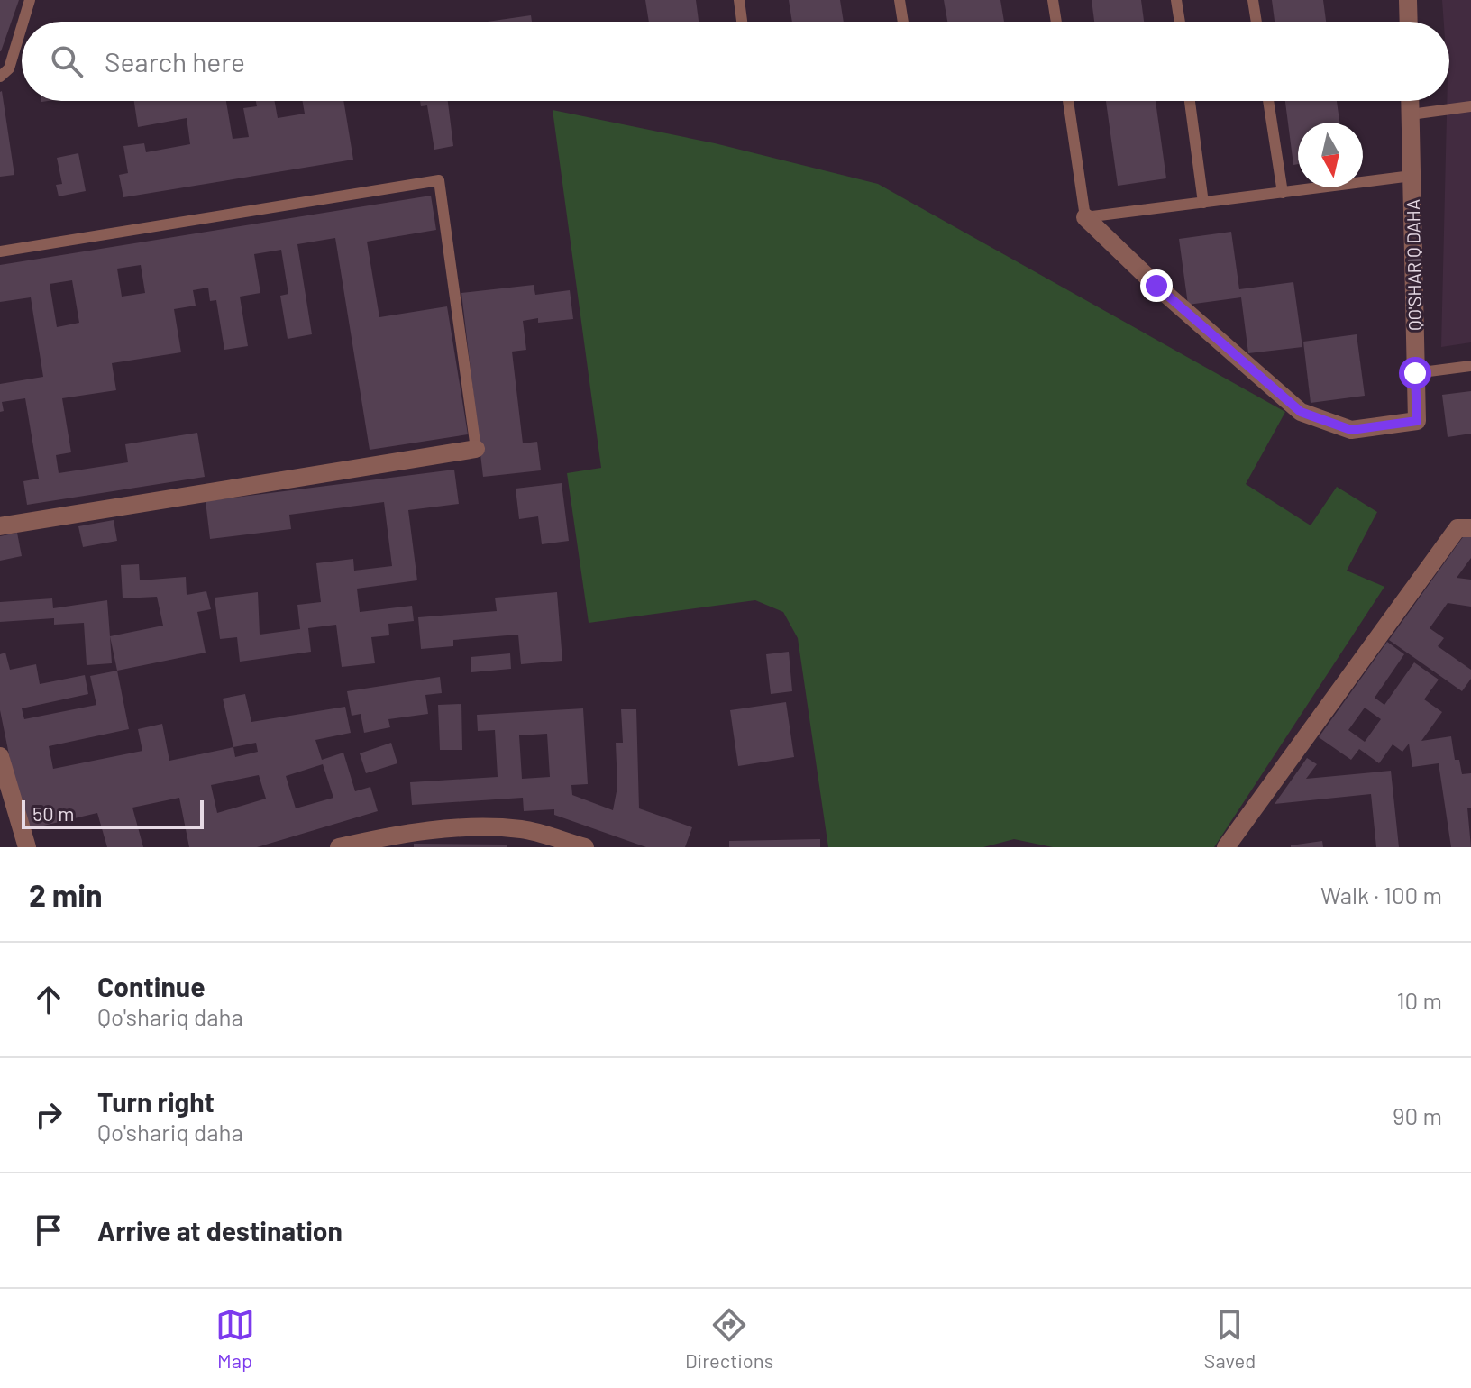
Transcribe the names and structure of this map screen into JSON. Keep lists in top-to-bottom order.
{
  "streets": {
    "street": ["QO'SHARIQ DAHA"]
  },
  "scale_bar": "50 m",
  "north": "bottom",
  "page": {
    "search": "Search here",
    "scale": "50 m",
    "heading": ["2 min", "Walk · 100 m"],
    "list": [
      ["Continue", "Qo'shariq daha", "10 m"],
      ["Turn right", "Qo'shariq daha", "90 m"],
      "Arrive at destination"
    ],
    "nav": ["Map", "Directions", "Saved"]
  }
}
